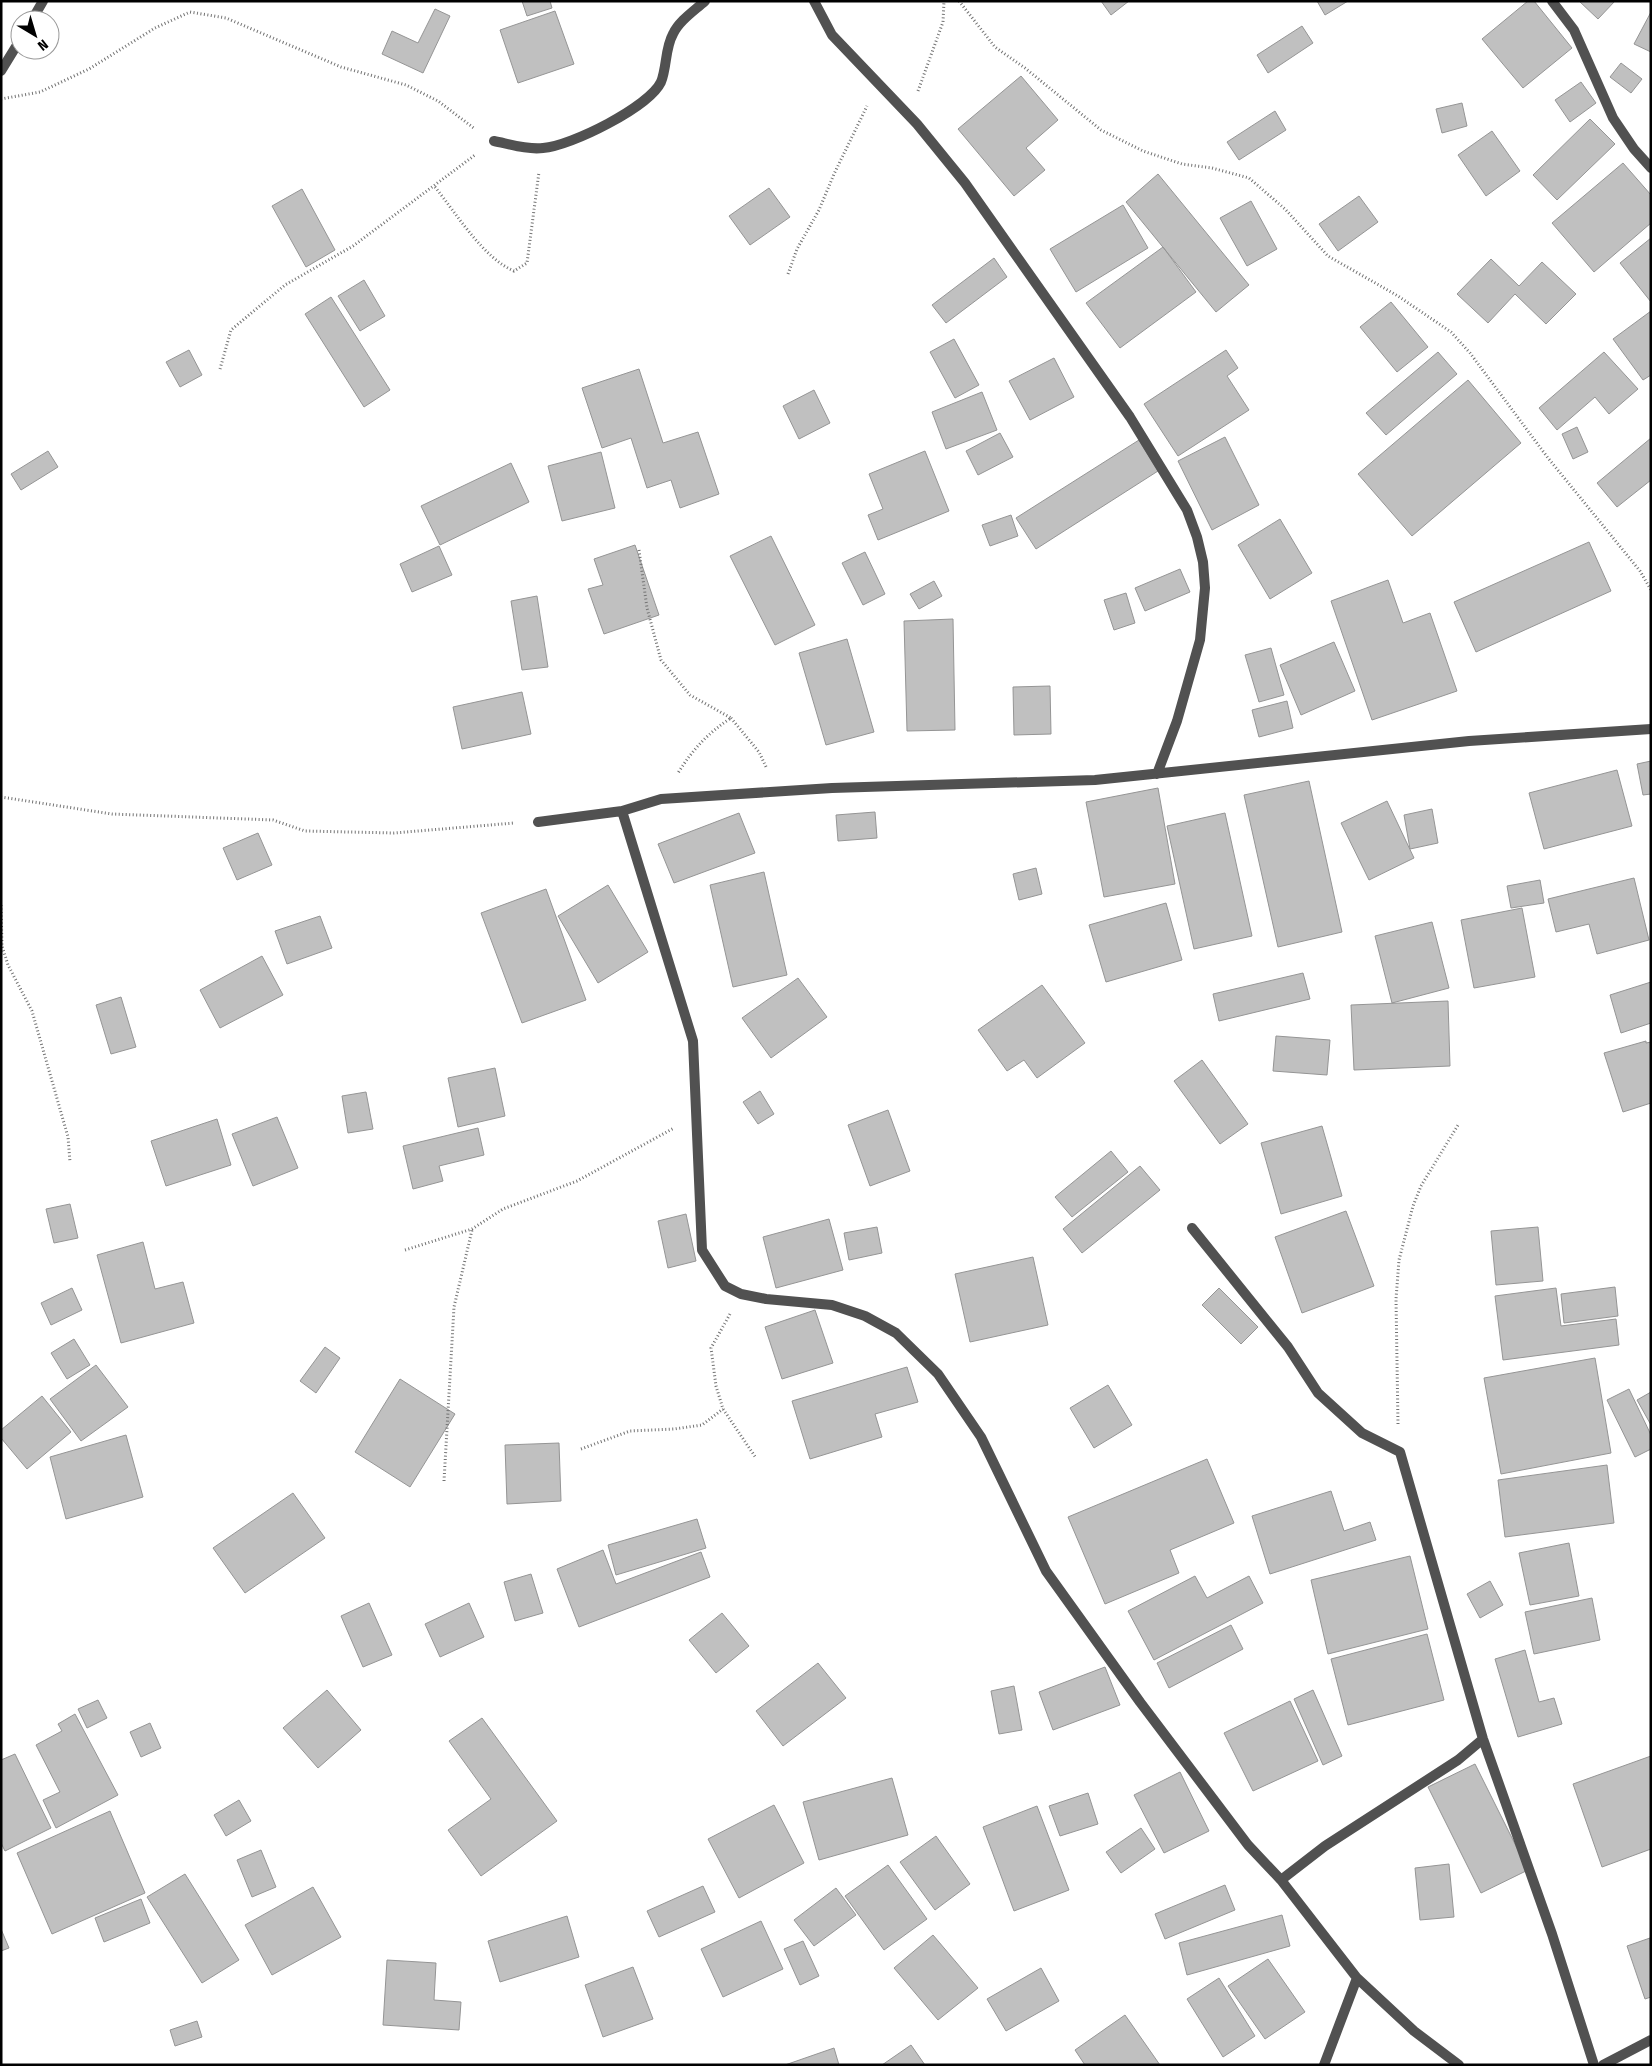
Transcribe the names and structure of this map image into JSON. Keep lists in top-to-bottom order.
{
  "north": "bottom right"
}
